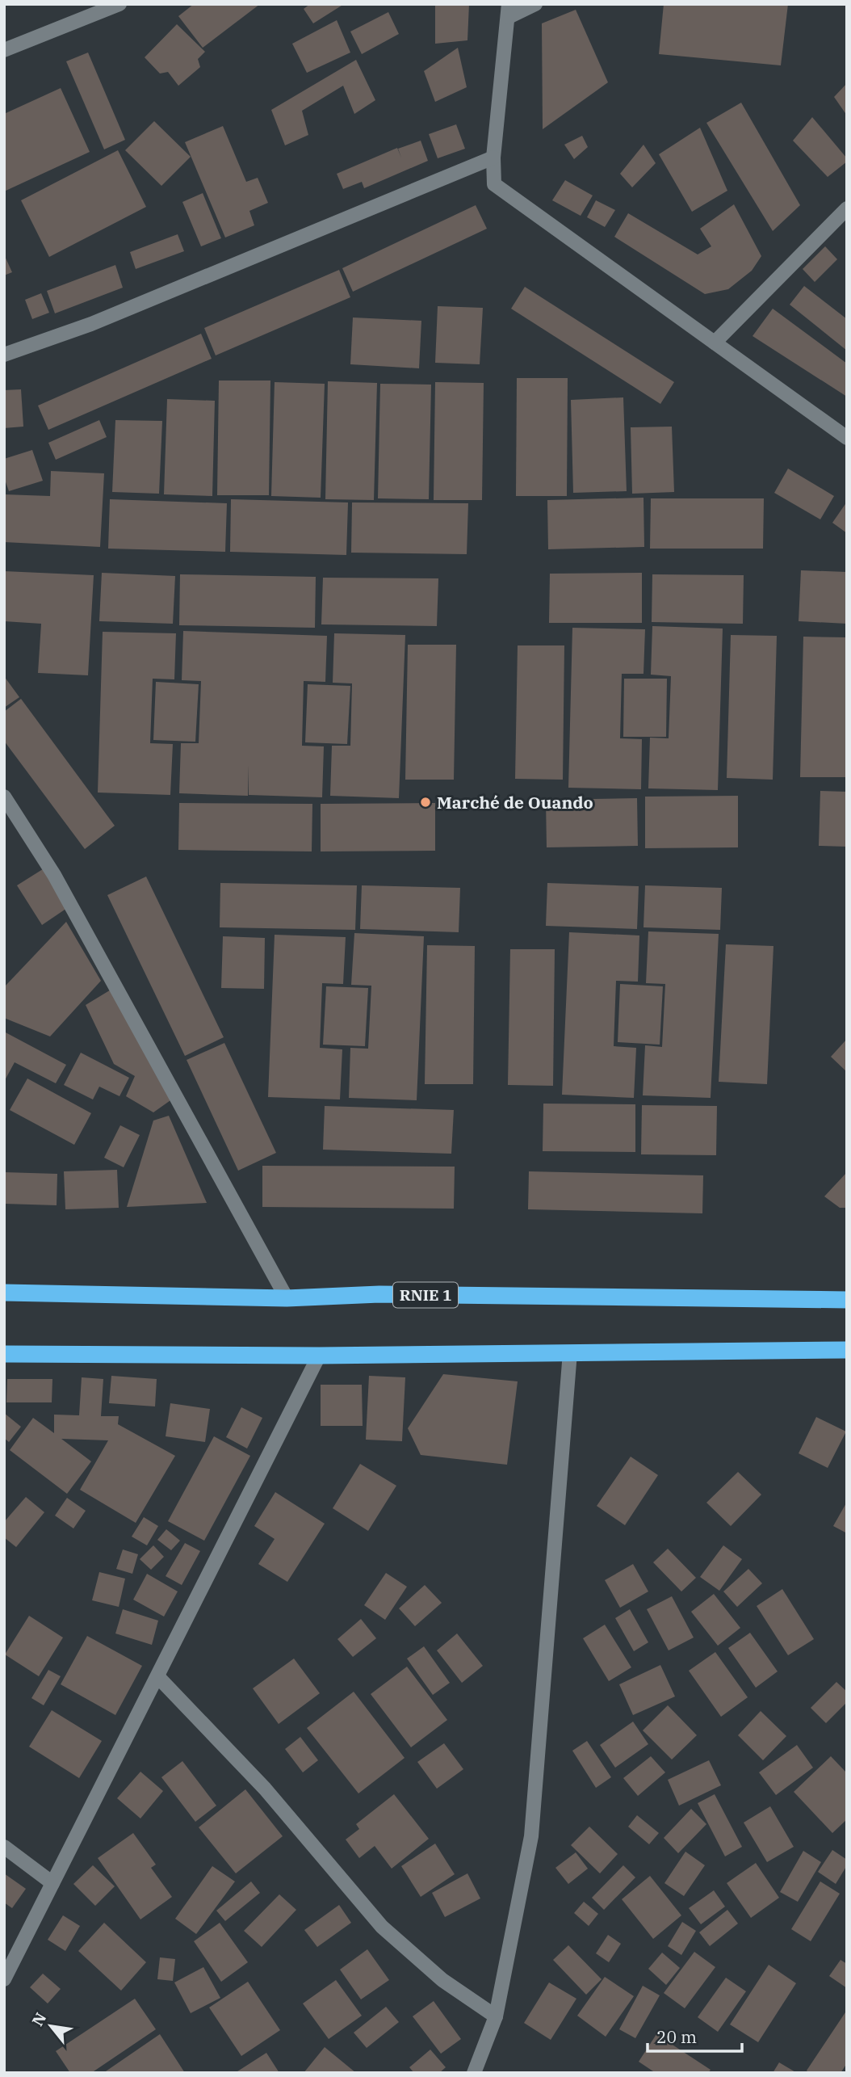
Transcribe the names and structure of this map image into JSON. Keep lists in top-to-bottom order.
{
  "streets": {
    "highway": ["RNIE 1"]
  },
  "places": ["Marché de Ouando"],
  "scale_bar": "20 m",
  "north": "top left"
}
